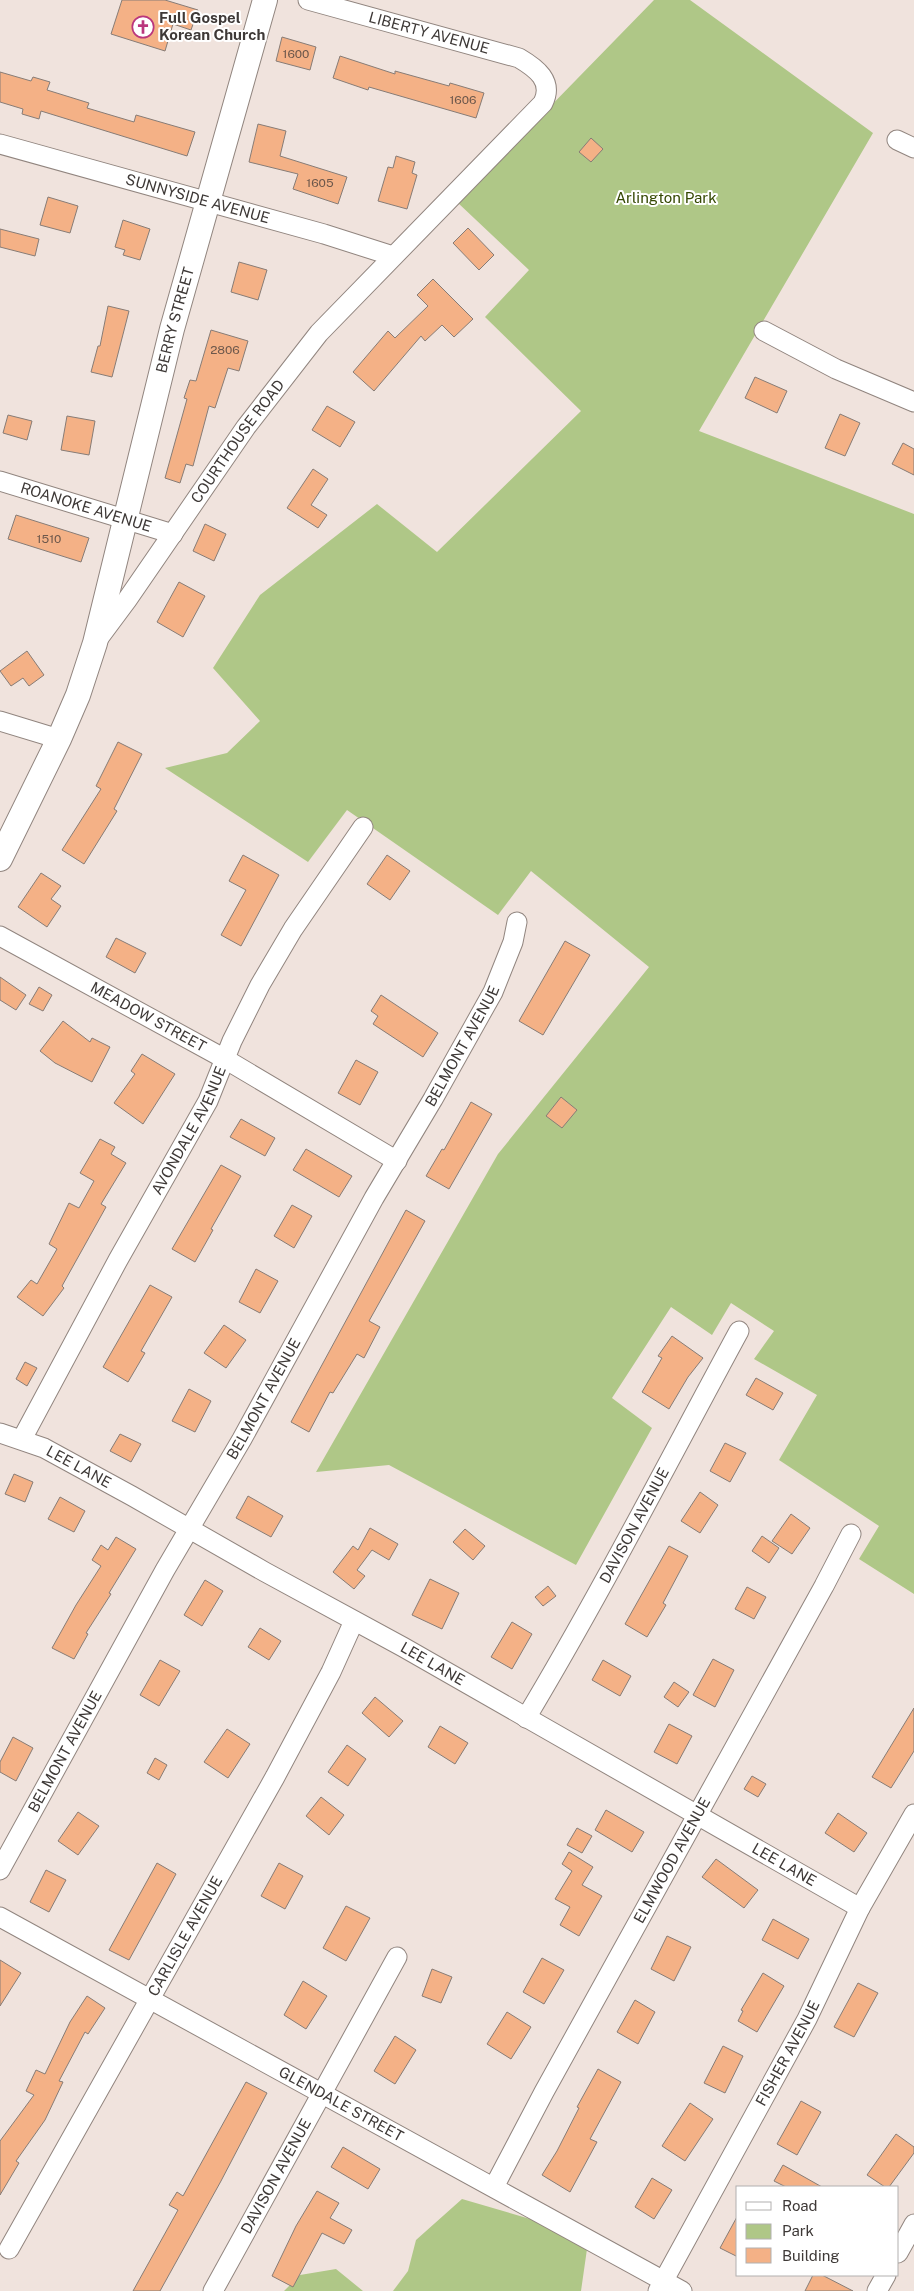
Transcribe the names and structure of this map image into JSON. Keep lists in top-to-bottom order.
{
  "streets": {
    "street": [
      "LIBERTY AVENUE",
      "SUNNYSIDE AVENUE",
      "BERRY STREET",
      "COURTHOUSE ROAD",
      "ROANOKE AVENUE",
      "MEADOW STREET",
      "BELMONT AVENUE",
      "AVONDALE AVENUE",
      "LEE LANE",
      "DAVISON AVENUE",
      "ELMWOOD AVENUE",
      "CARLISLE AVENUE",
      "FISHER AVENUE",
      "GLENDALE STREET"
    ]
  },
  "crossings": [
    ["LIBERTY AVENUE", "COURTHOUSE ROAD"],
    ["SUNNYSIDE AVENUE", "BERRY STREET"],
    ["SUNNYSIDE AVENUE", "COURTHOUSE ROAD"],
    ["BERRY STREET", "COURTHOUSE ROAD"],
    ["BERRY STREET", "ROANOKE AVENUE"],
    ["COURTHOUSE ROAD", "ROANOKE AVENUE"],
    ["MEADOW STREET", "BELMONT AVENUE"],
    ["MEADOW STREET", "AVONDALE AVENUE"],
    ["BELMONT AVENUE", "LEE LANE"],
    ["AVONDALE AVENUE", "LEE LANE"],
    ["LEE LANE", "DAVISON AVENUE"],
    ["LEE LANE", "ELMWOOD AVENUE"],
    ["LEE LANE", "CARLISLE AVENUE"],
    ["LEE LANE", "FISHER AVENUE"],
    ["DAVISON AVENUE", "GLENDALE STREET"],
    ["ELMWOOD AVENUE", "GLENDALE STREET"],
    ["CARLISLE AVENUE", "GLENDALE STREET"],
    ["FISHER AVENUE", "GLENDALE STREET"]
  ],
  "parks": ["Arlington Park"],
  "places": {
    "church": ["Full Gospel Korean Church"]
  },
  "house_numbers": [
    "1600",
    "1606",
    "1605",
    "2806",
    "1510"
  ],
  "legend": ["Road", "Park", "Building"]
}
